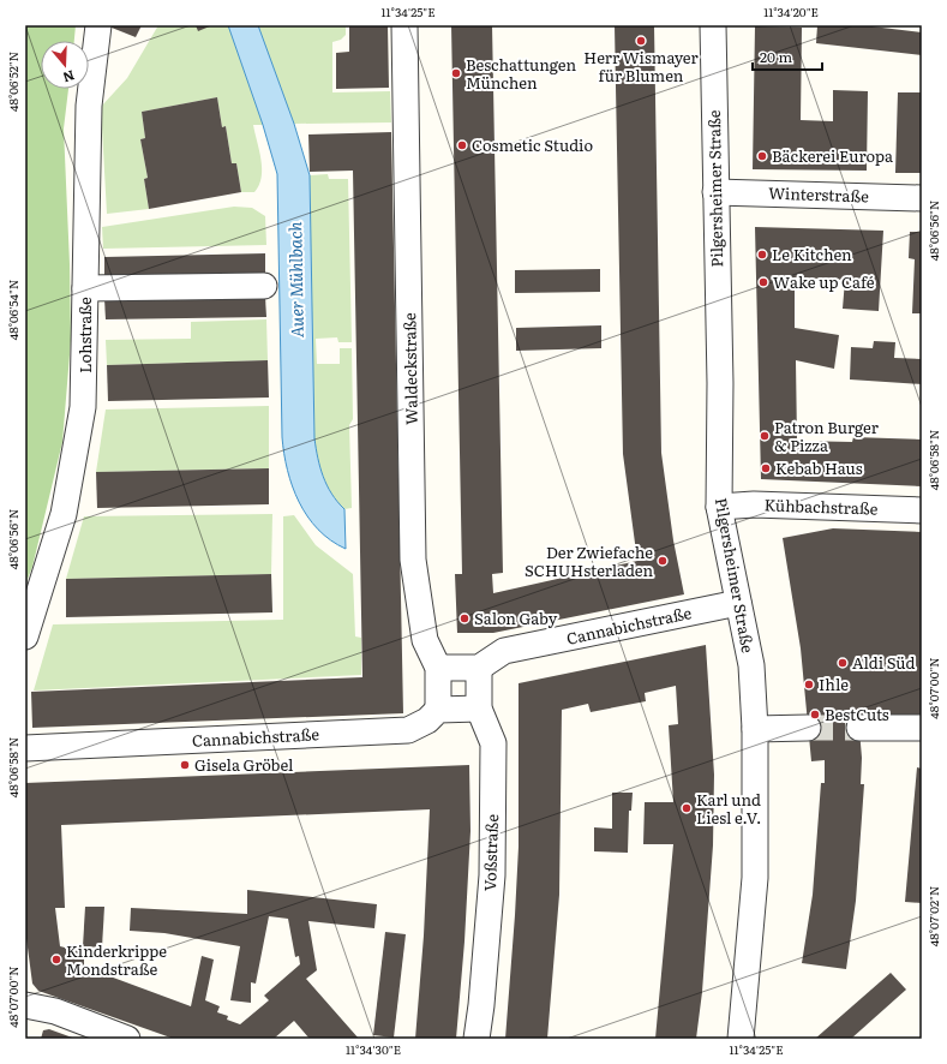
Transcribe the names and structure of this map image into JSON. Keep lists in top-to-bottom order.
{
  "streets": {
    "street": [
      "Pilgersheimer Straße",
      "Winterstraße",
      "Lohstraße",
      "Waldeckstraße",
      "Kühbachstraße",
      "Cannabichstraße",
      "Voßstraße"
    ]
  },
  "crossings": [
    ["Pilgersheimer Straße", "Winterstraße"],
    ["Pilgersheimer Straße", "Kühbachstraße"],
    ["Pilgersheimer Straße", "Cannabichstraße"],
    ["Waldeckstraße", "Cannabichstraße"],
    ["Cannabichstraße", "Voßstraße"]
  ],
  "water": ["Auer Mühlbach"],
  "places": [
    "Herr Wismayer für Blumen",
    "Beschattungen München",
    "Cosmetic Studio",
    "Bäckerei Europa",
    "Le Kitchen",
    "Wake up Café",
    "Patron Burger & Pizza",
    "Kebab Haus",
    "Der Zwiefache SCHUHsterladen",
    "Salon Gaby",
    "Aldi Süd",
    "Ihle",
    "BestCuts",
    "Gisela Gröbel",
    "Karl und Liesl e.V.",
    "Kinderkrippe Mondstraße"
  ],
  "scale_bar": "20 m",
  "north": "bottom",
  "coordinates": [
    "11°34'25\"E",
    "11°34'20\"E",
    "48°06'52\"N",
    "48°06'56\"N",
    "48°06'54\"N",
    "48°06'58\"N",
    "48°07'00\"N",
    "48°07'02\"N",
    "11°34'30\"E"
  ]
}
